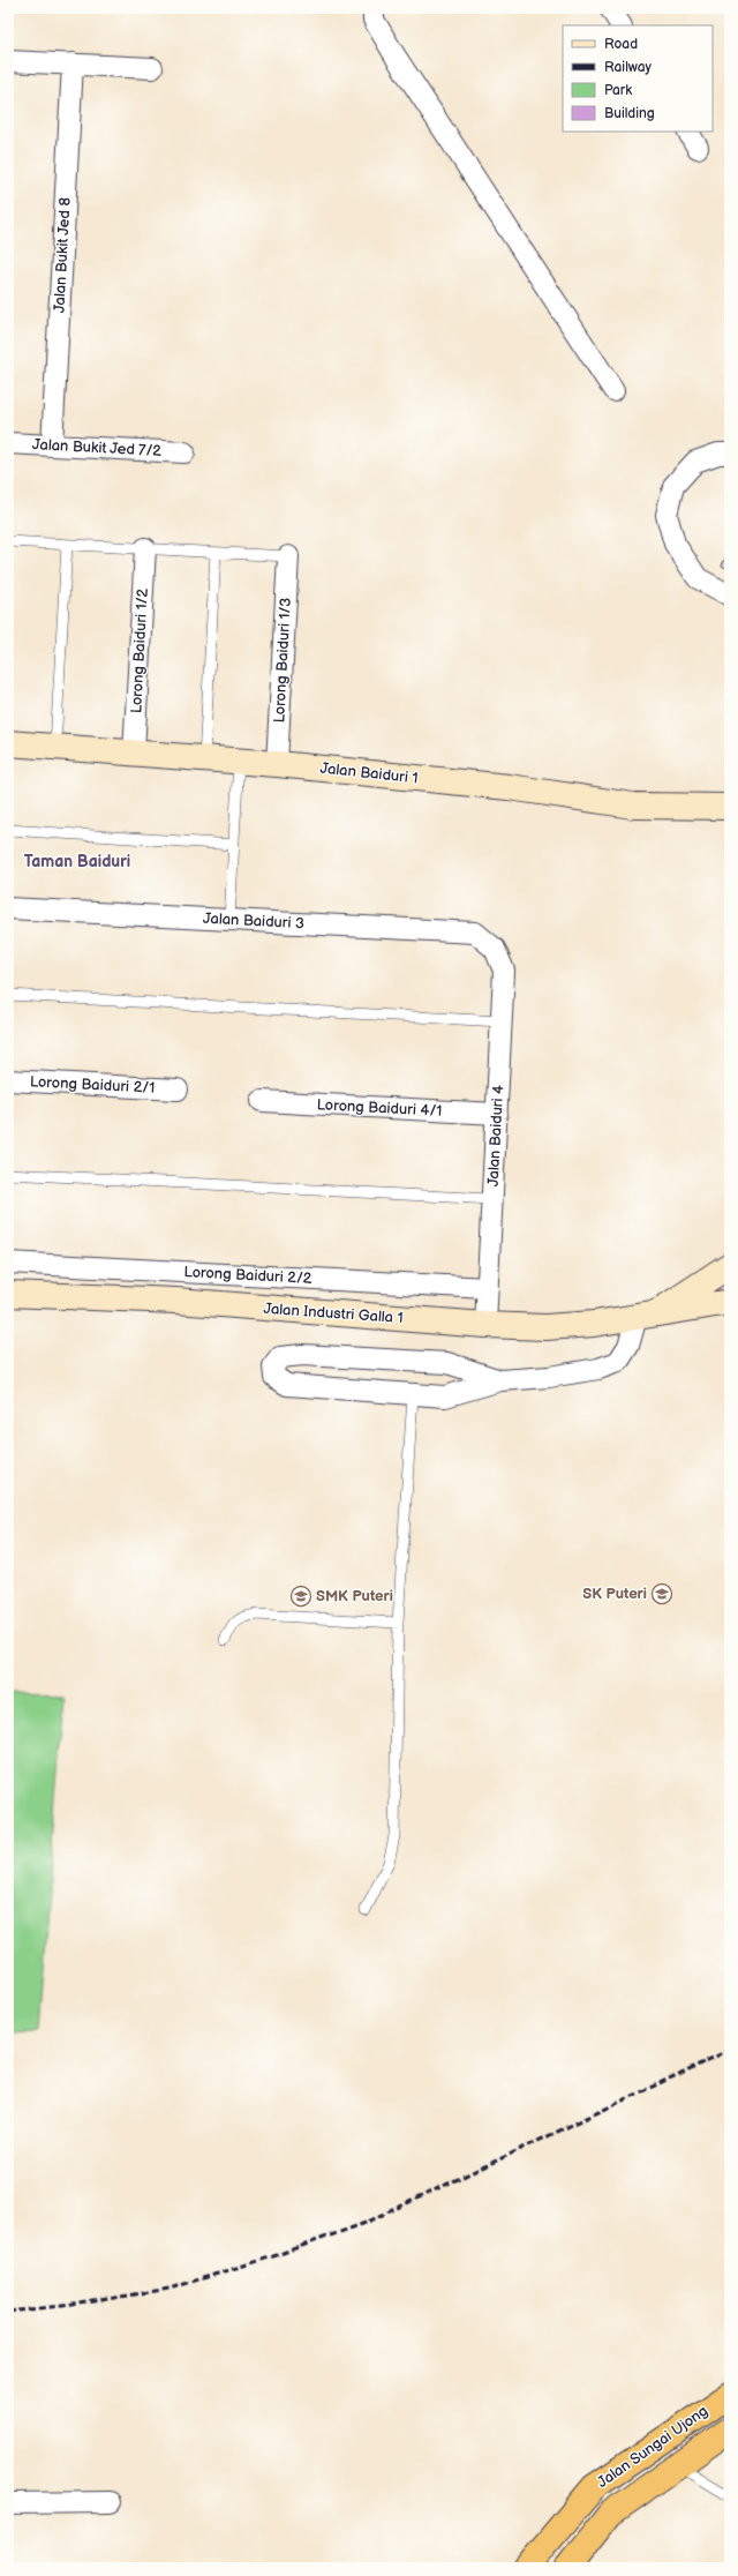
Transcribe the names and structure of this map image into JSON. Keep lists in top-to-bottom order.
{
  "streets": {
    "highway": ["Jalan Sungai Ujong"],
    "main road": ["Jalan Baiduri 1", "Jalan Industri Galla 1"],
    "street": [
      "Jalan Bukit Jed 8",
      "Jalan Bukit Jed 7/2",
      "Lorong Baiduri 1/2",
      "Lorong Baiduri 1/3",
      "Jalan Baiduri 3",
      "Lorong Baiduri 2/1",
      "Lorong Baiduri 4/1",
      "Jalan Baiduri 4",
      "Lorong Baiduri 2/2"
    ]
  },
  "crossings": [
    ["Jalan Bukit Jed 8", "Jalan Bukit Jed 7/2"],
    ["Lorong Baiduri 1/2", "Jalan Baiduri 1"],
    ["Lorong Baiduri 1/3", "Jalan Baiduri 1"],
    ["Jalan Baiduri 3", "Jalan Baiduri 4"],
    ["Lorong Baiduri 4/1", "Jalan Baiduri 4"],
    ["Jalan Baiduri 4", "Lorong Baiduri 2/2"],
    ["Jalan Baiduri 4", "Jalan Industri Galla 1"]
  ],
  "districts": ["Taman Baiduri"],
  "places": {
    "school or university": ["SK Puteri", "SMK Puteri"]
  },
  "legend": [
    "Road",
    "Railway",
    "Park",
    "Building"
  ]
}
